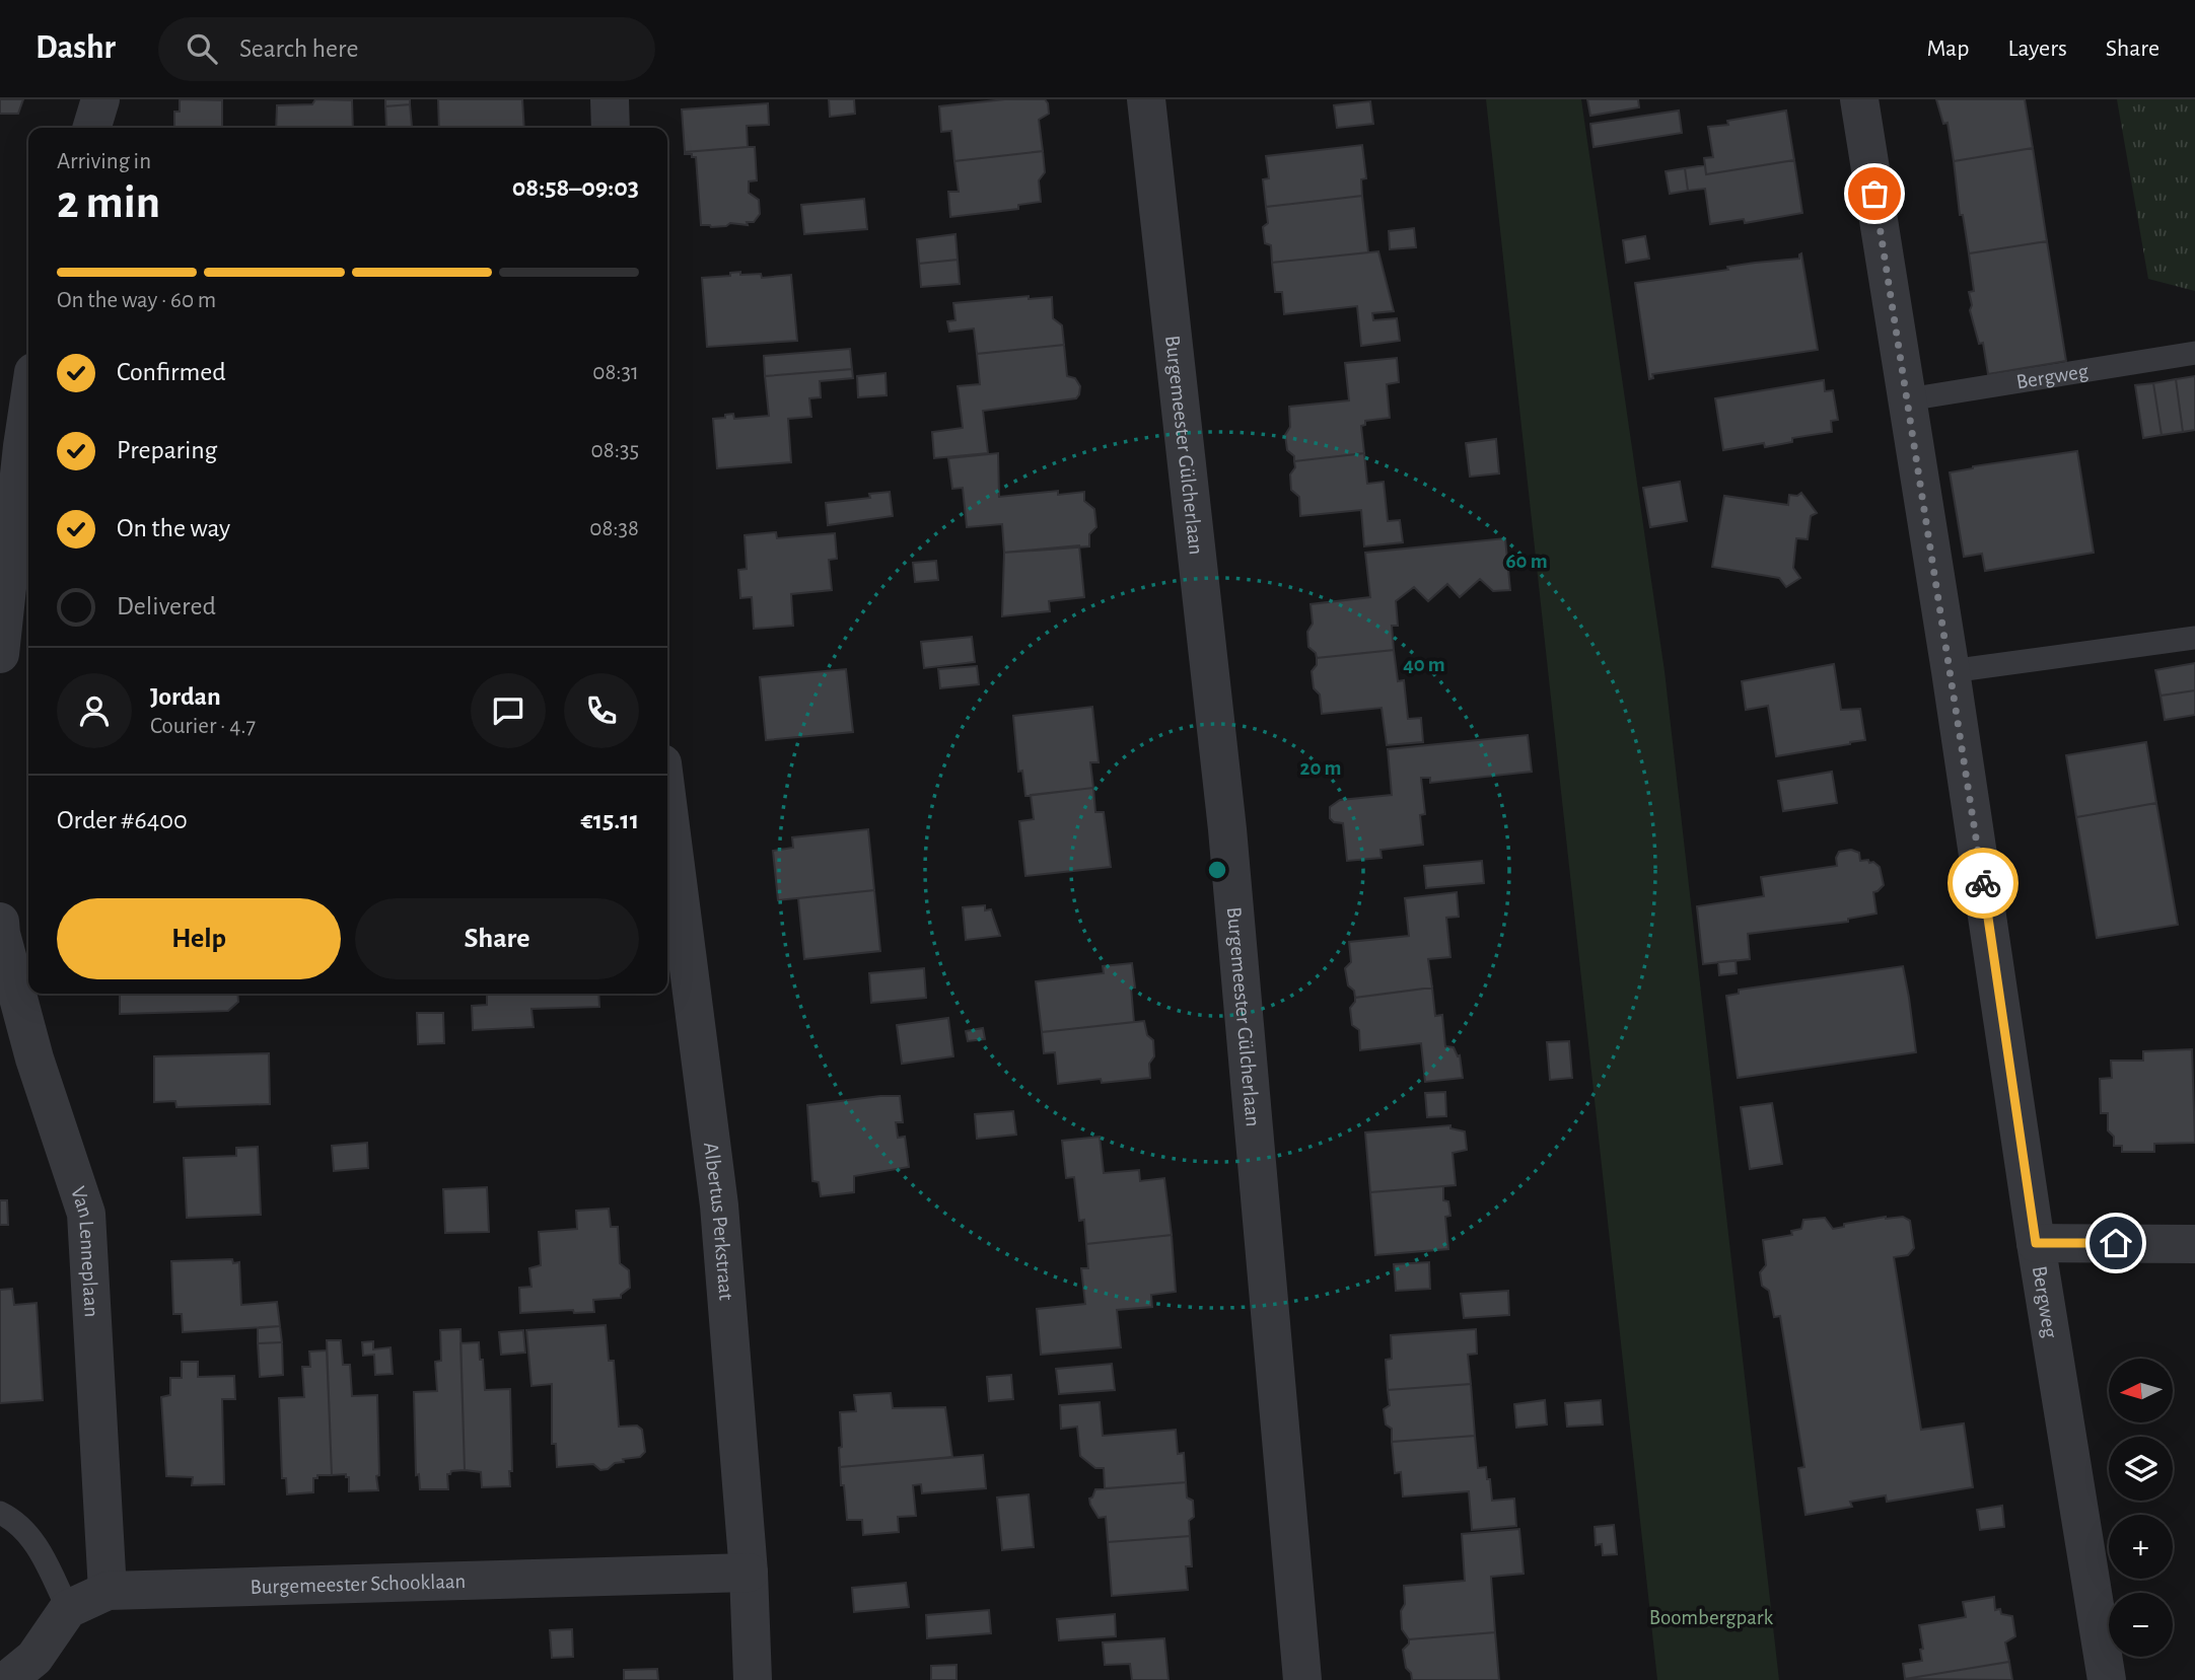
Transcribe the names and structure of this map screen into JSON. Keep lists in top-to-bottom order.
{
  "streets": {
    "street": [
      "Bergweg",
      "Burgemeester Gülcherlaan",
      "Albertus Perkstraat",
      "Van Lenneplaan",
      "Burgemeester Schooklaan"
    ]
  },
  "crossings": [
    ["Albertus Perkstraat", "Burgemeester Schooklaan"],
    ["Van Lenneplaan", "Burgemeester Schooklaan"]
  ],
  "parks": ["Boombergpark"],
  "north": "left",
  "page": {
    "header": "Dashr",
    "search": "Search here",
    "nav": ["Map", "Layers", "Share"],
    "heading": ["2 min", "Arriving in", "08:58–09:03"],
    "panel": [
      "Jordan",
      "Courier · 4.7",
      "Order #6400",
      "€15.11"
    ],
    "bar": "On the way · 60 m",
    "list": [
      ["Confirmed", "08:31"],
      ["Preparing", "08:35"],
      ["On the way", "08:38"],
      "Delivered"
    ],
    "buttons": ["Help", "Share"],
    "map_buttons": ["+", "−"]
  },
  "rings": ["60 m", "40 m", "20 m"]
}
